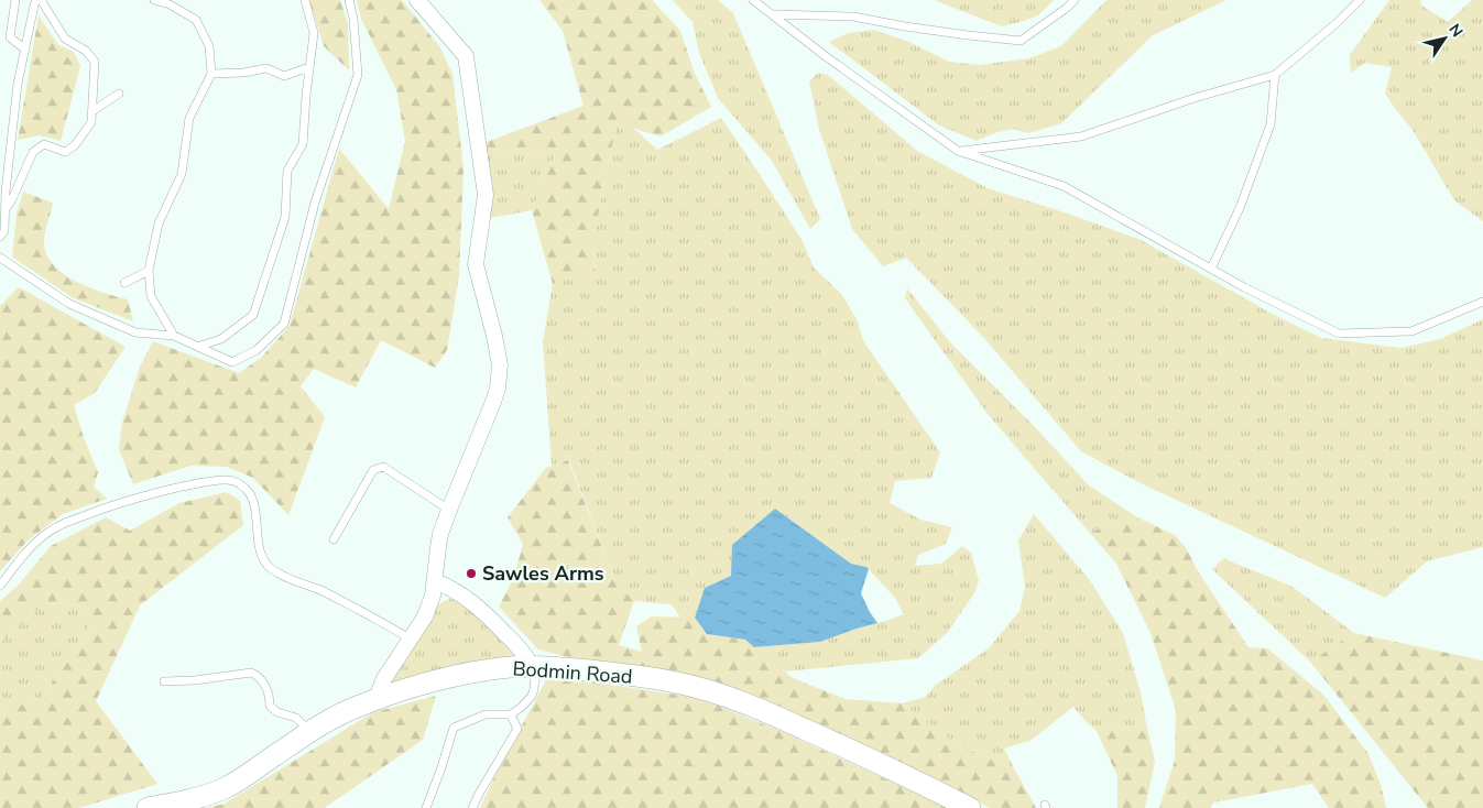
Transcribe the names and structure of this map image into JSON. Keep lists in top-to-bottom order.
{
  "streets": {
    "main road": ["Bodmin Road"]
  },
  "places": ["Sawles Arms"],
  "north": "top right"
}
